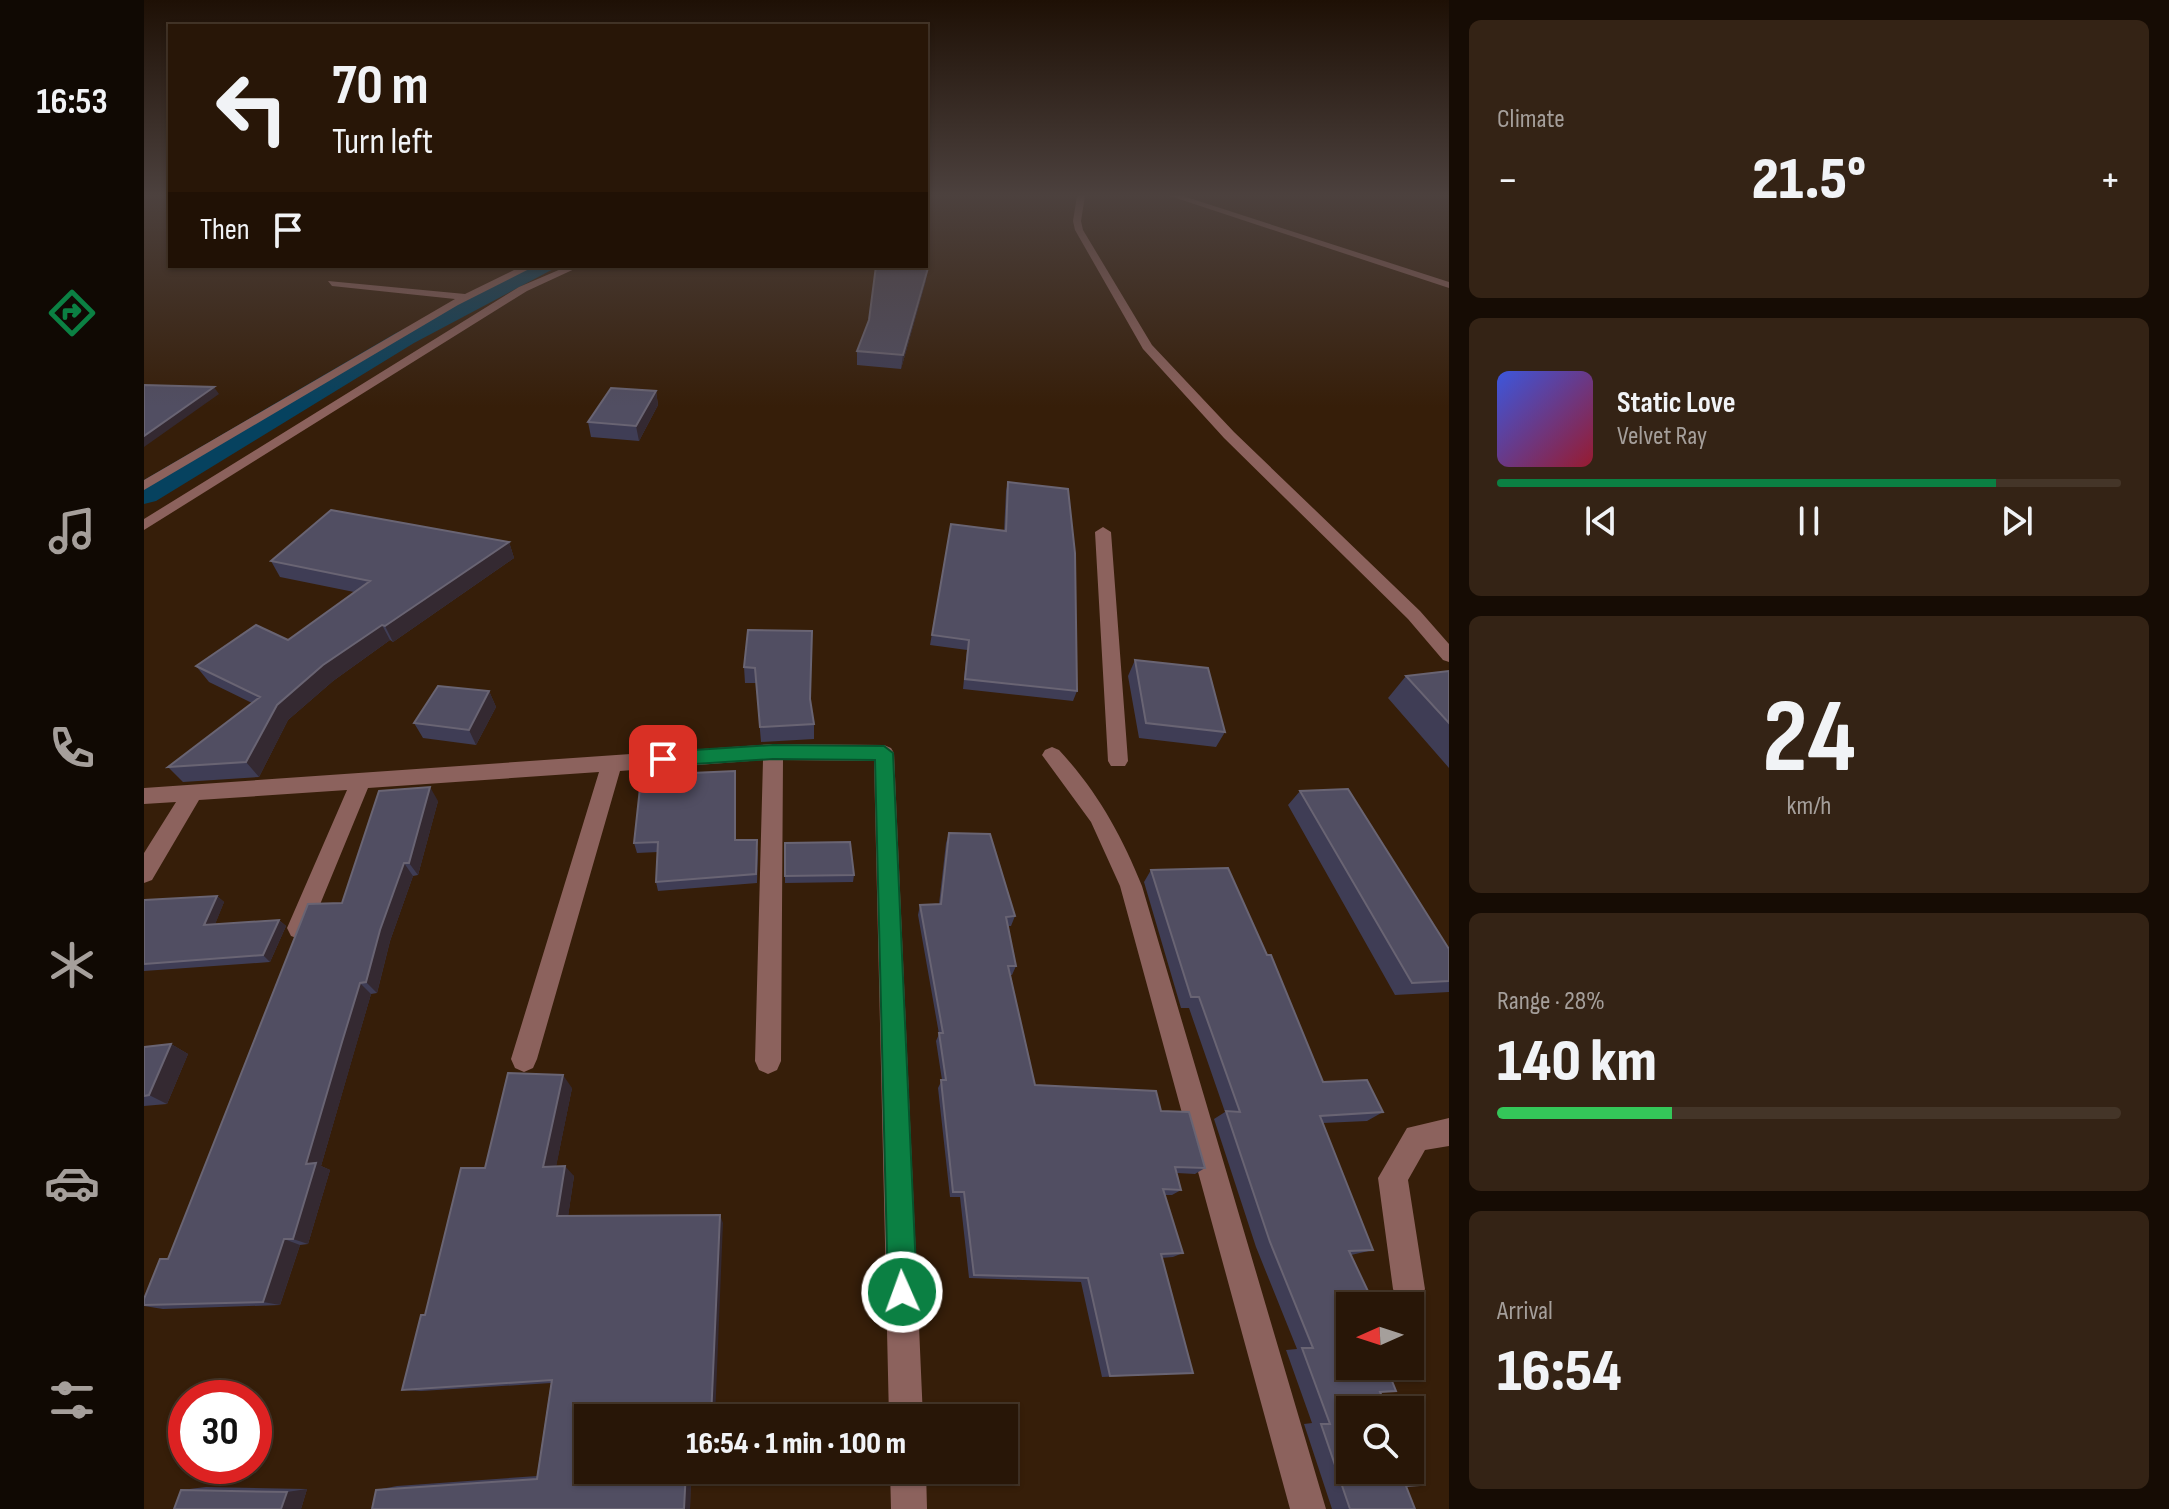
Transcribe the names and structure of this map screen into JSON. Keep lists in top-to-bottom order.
{
  "north": "left",
  "page": {
    "tabs": "16:53",
    "tile": [
      "Climate",
      ["24", "km/h"],
      ["Range · 28%", "140 km"],
      ["Arrival", "16:54"]
    ],
    "turn": ["70 m", "Turn left"],
    "heat": ["−", "21.5°", "+"],
    "then": "Then",
    "song": ["Static Love", "Velvet Ray"],
    "limit": "30",
    "trip": "16:54 · 1 min · 100 m"
  }
}
